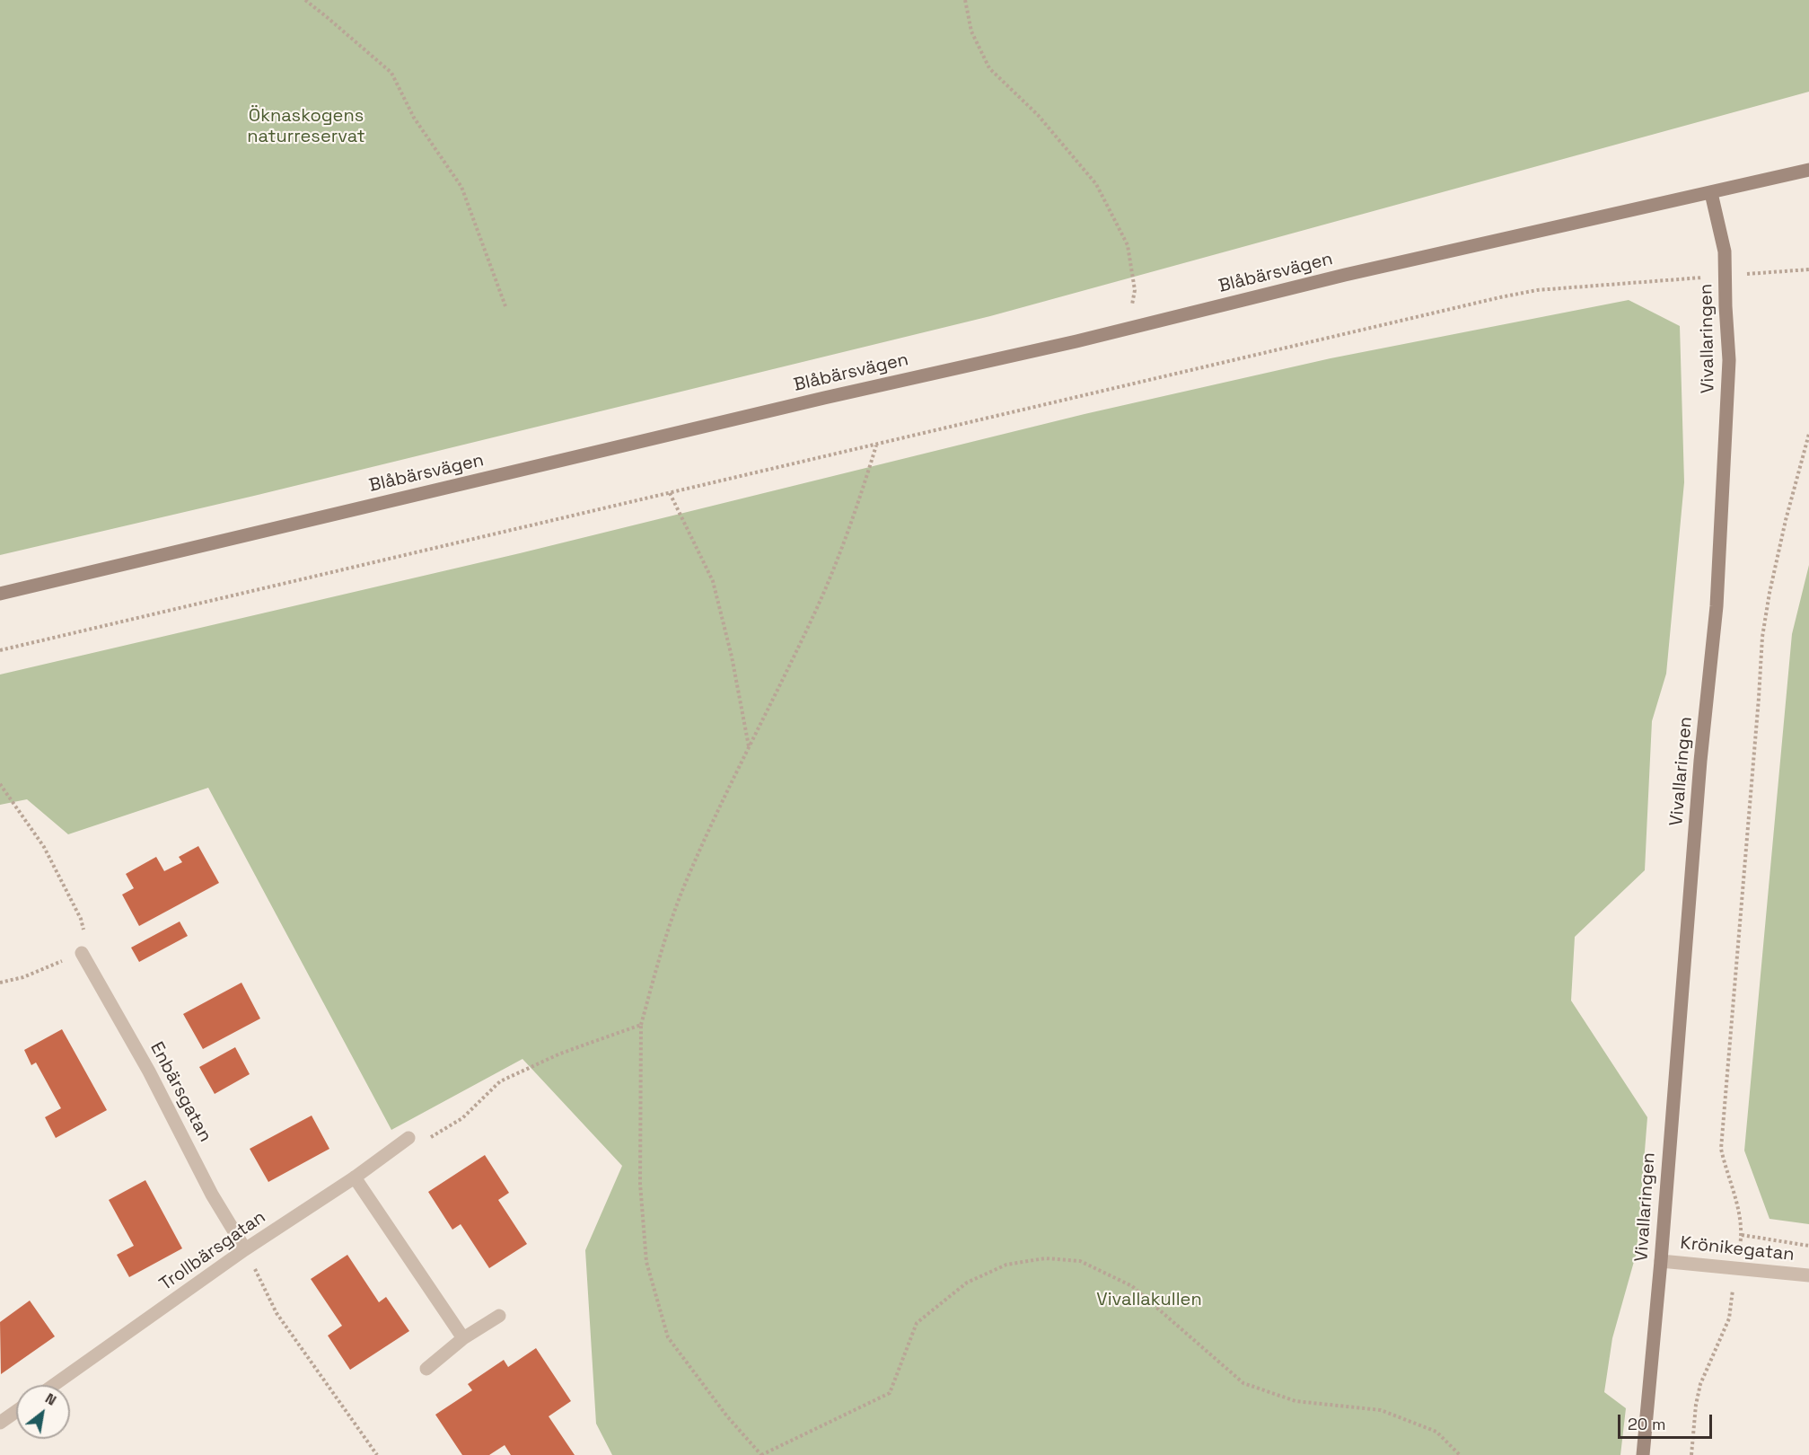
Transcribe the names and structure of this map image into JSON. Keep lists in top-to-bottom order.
{
  "streets": {
    "street": [
      "Blåbärsvägen",
      "Vivallaringen",
      "Enbärsgatan",
      "Krönikegatan",
      "Trollbärsgatan"
    ]
  },
  "crossings": [
    ["Blåbärsvägen", "Vivallaringen"],
    ["Vivallaringen", "Krönikegatan"],
    ["Enbärsgatan", "Trollbärsgatan"]
  ],
  "parks": ["Öknaskogens naturreservat", "Vivallakullen"],
  "scale_bar": "20 m",
  "north": "top right"
}
